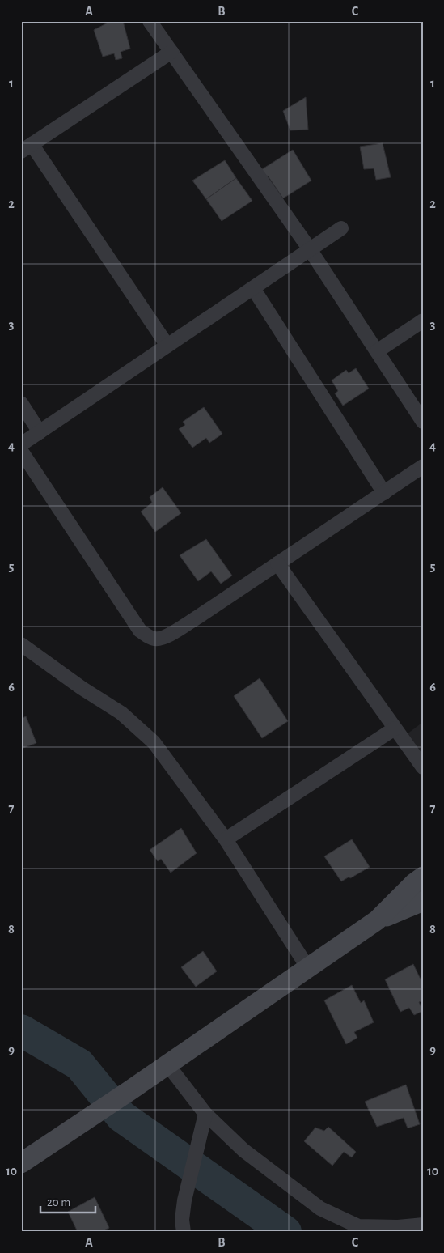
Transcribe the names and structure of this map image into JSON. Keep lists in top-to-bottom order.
{
  "scale_bar": "20 m",
  "grid": {
    "columns": ["A", "B", "C"],
    "rows": [
      "1",
      "2",
      "3",
      "4",
      "5",
      "6",
      "7",
      "8",
      "9",
      "10"
    ]
  }
}
